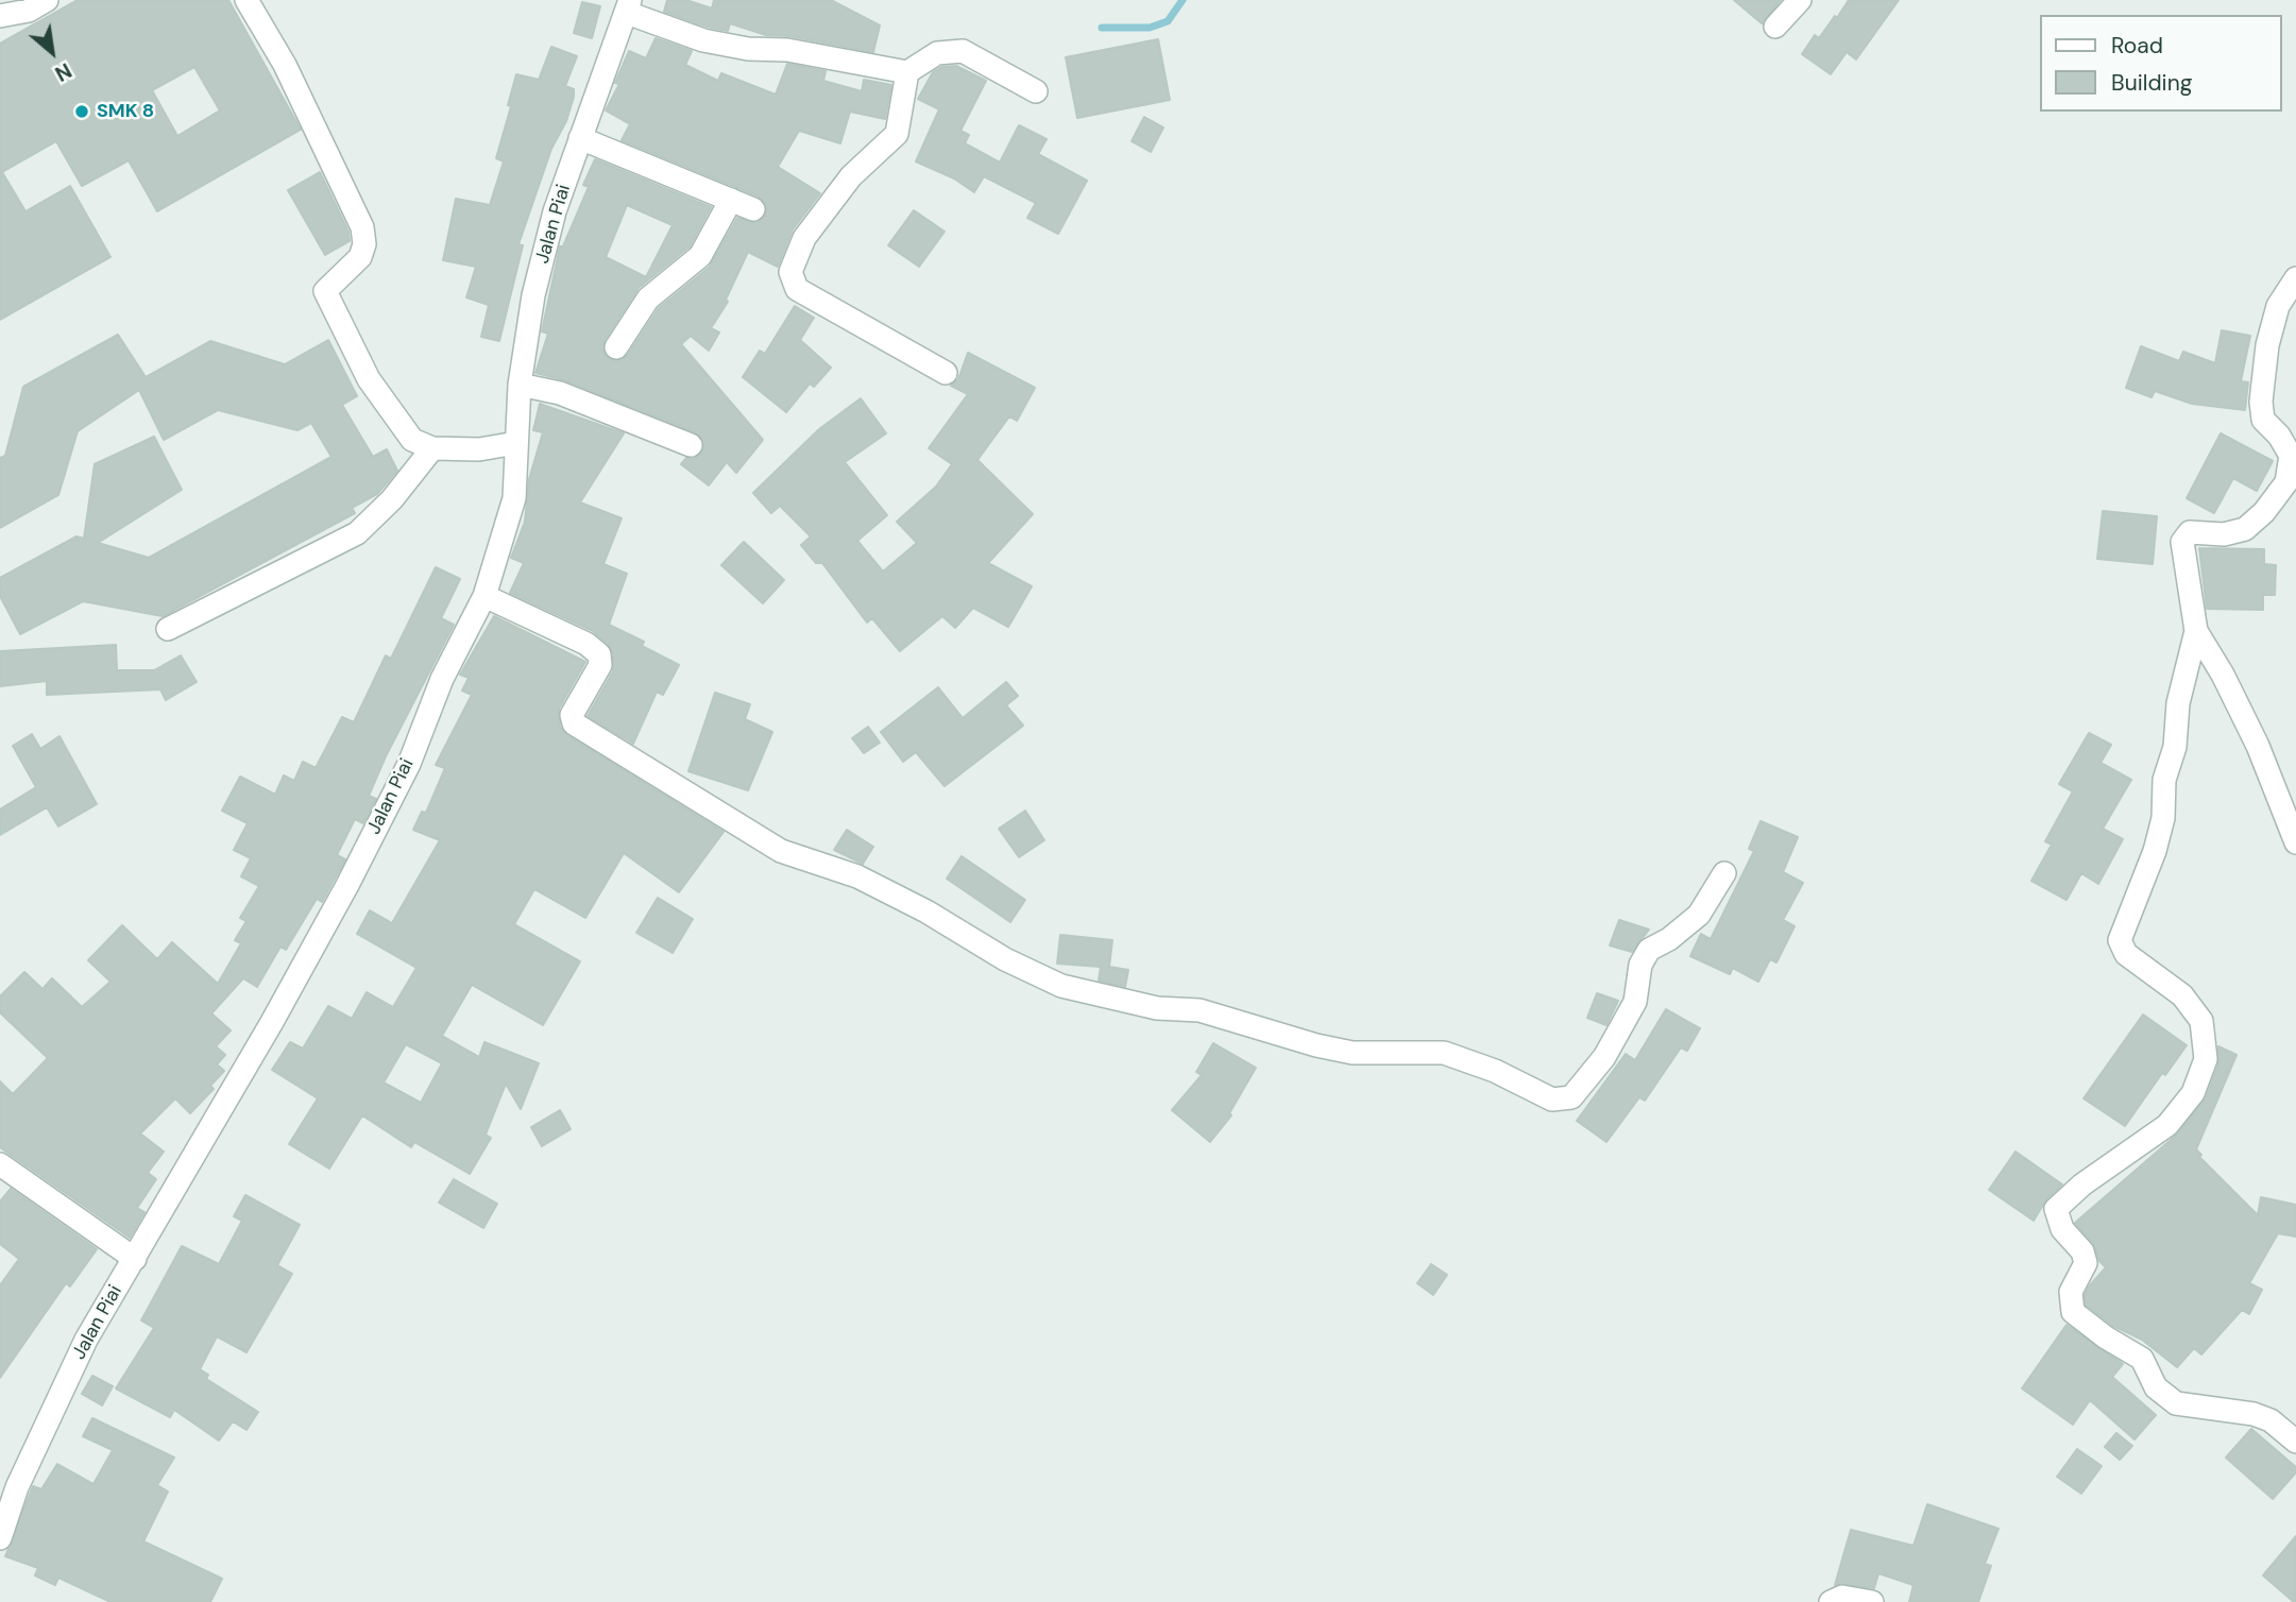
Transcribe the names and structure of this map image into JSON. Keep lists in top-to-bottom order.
{
  "streets": {
    "street": ["Jalan Piai"]
  },
  "places": ["SMK 8"],
  "legend": ["Road", "Building"],
  "north": "bottom right"
}
